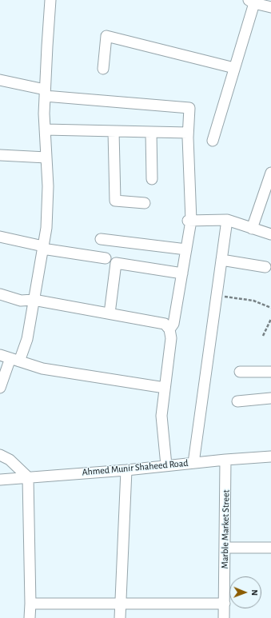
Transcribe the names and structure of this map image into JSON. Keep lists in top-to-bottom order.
{
  "streets": {
    "street": ["Ahmed Munir Shaheed Road", "Marble Market Street"]
  },
  "crossings": [
    ["Ahmed Munir Shaheed Road", "Marble Market Street"]
  ],
  "north": "right"
}
